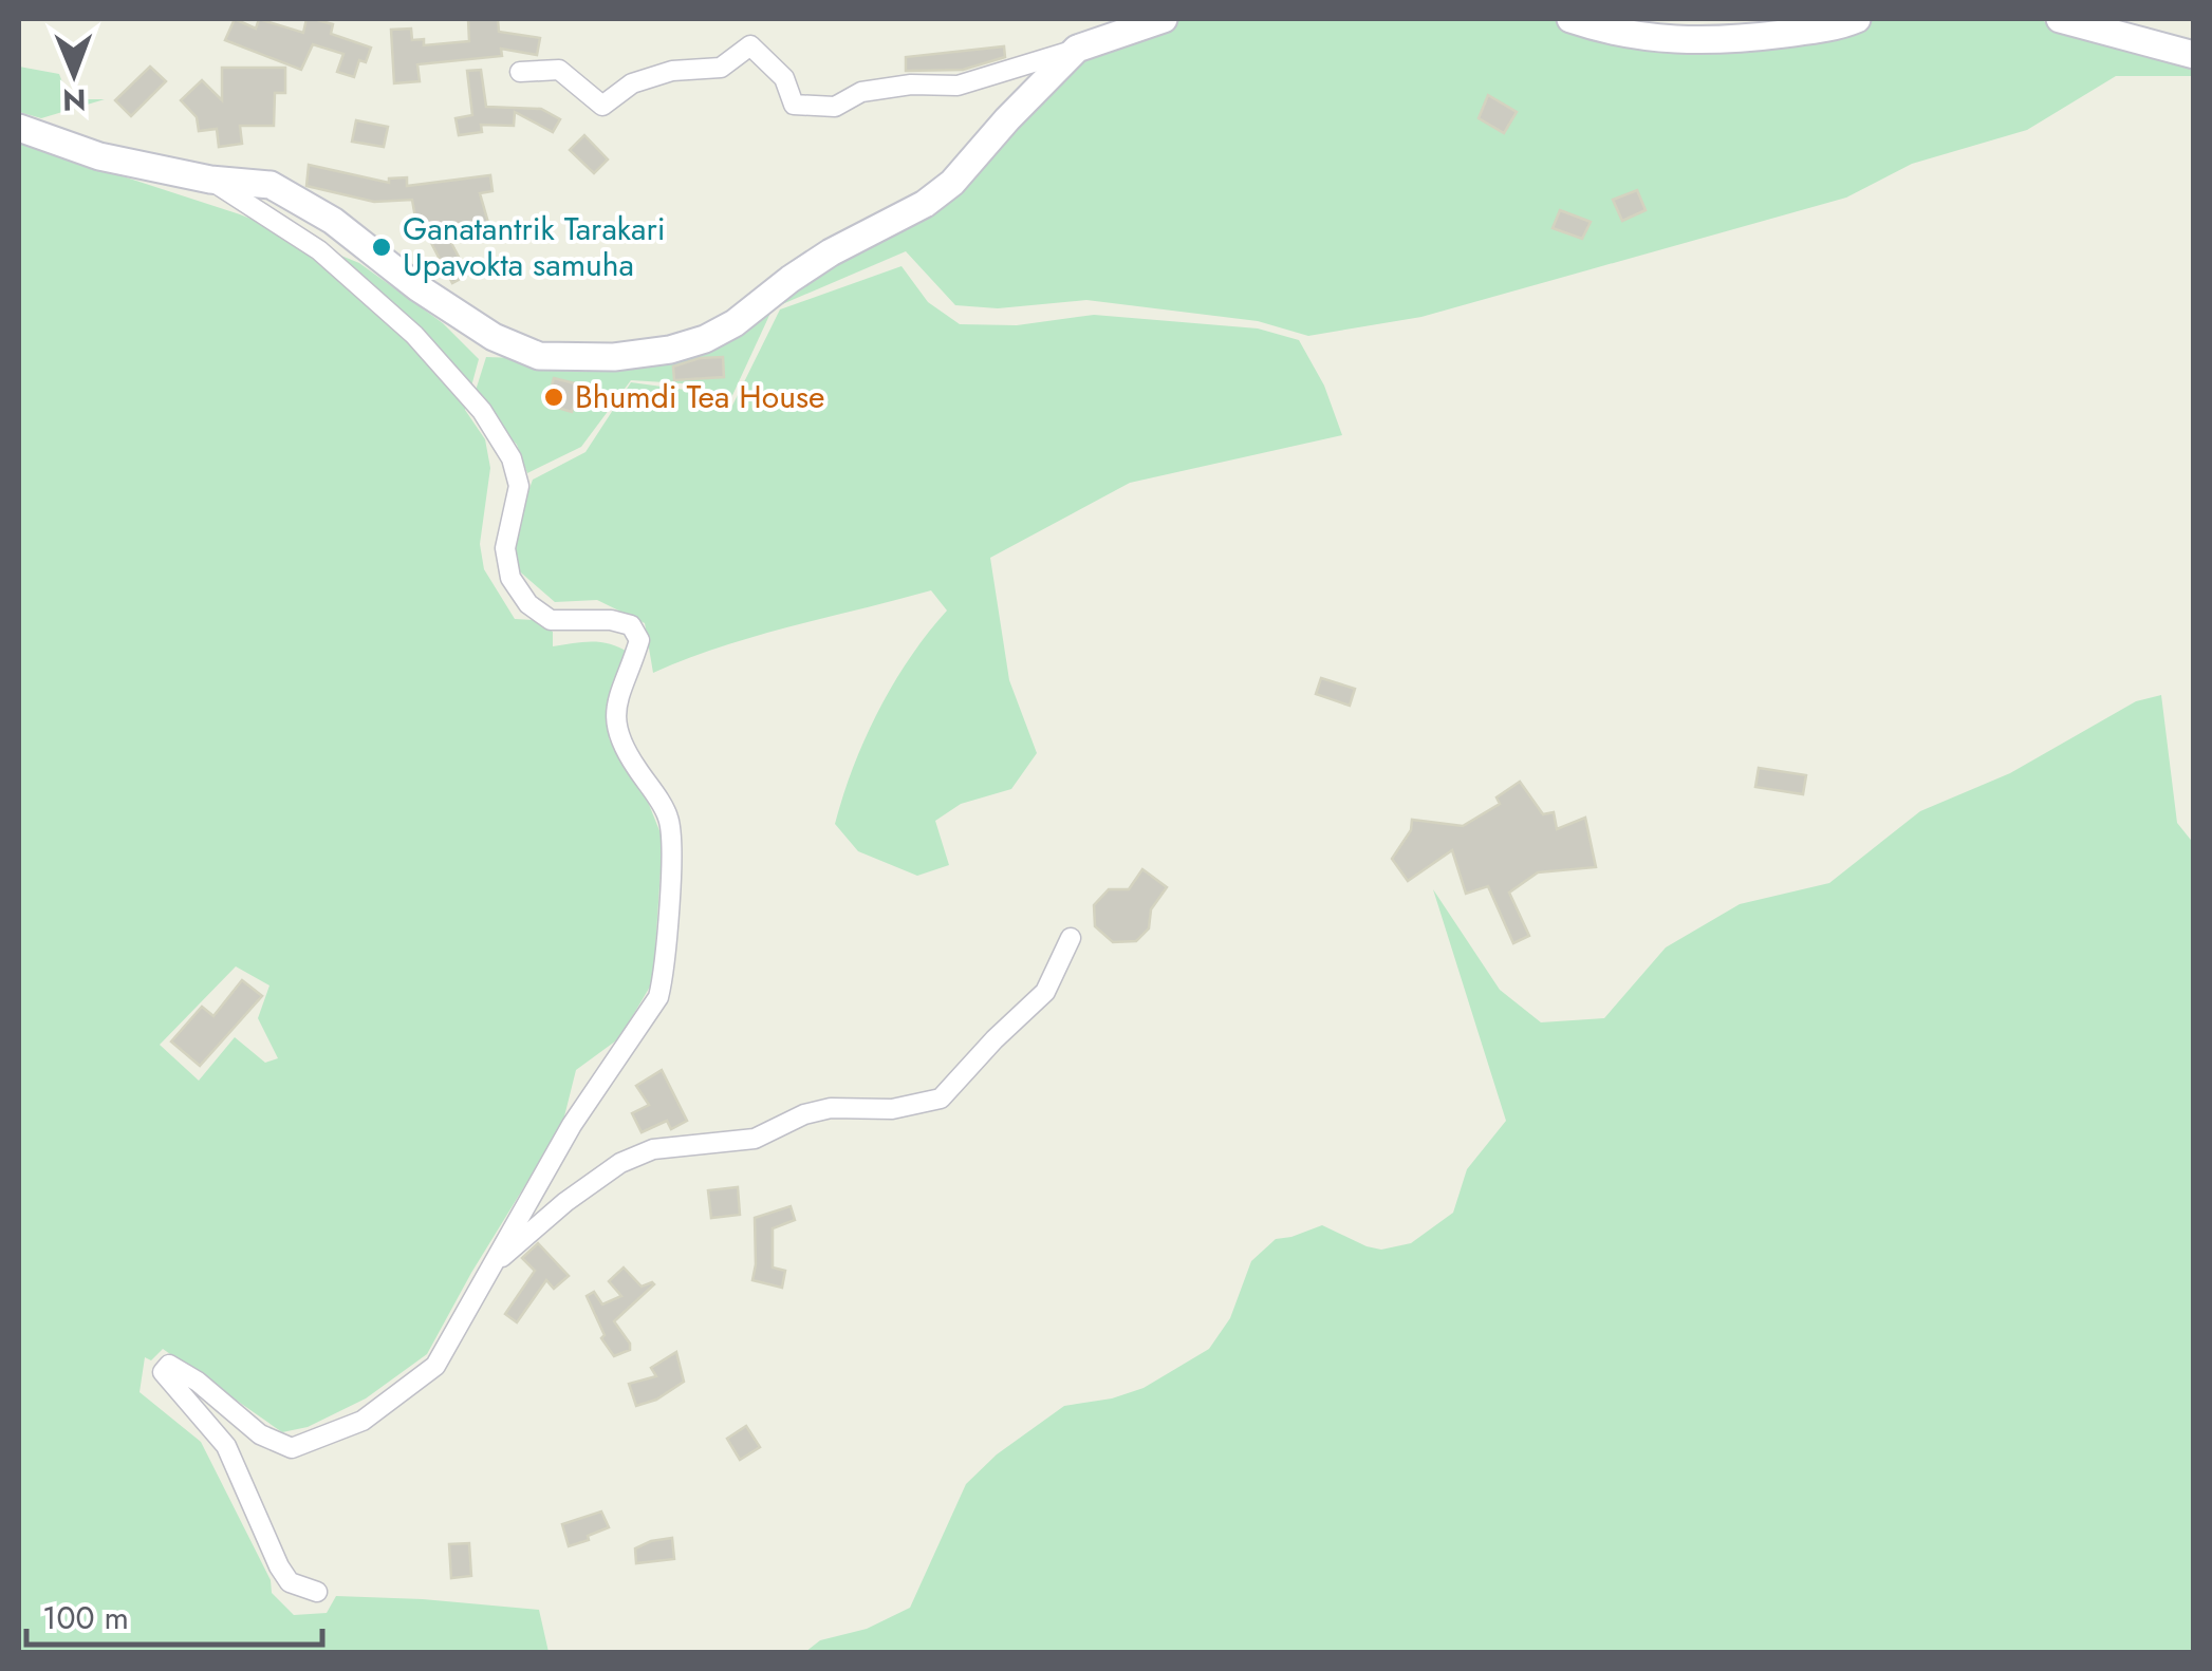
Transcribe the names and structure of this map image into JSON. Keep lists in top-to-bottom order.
{
  "places": ["Ganatantrik Tarakari Upavokta samuha", "Bhumdi Tea House"],
  "scale_bar": "100 m",
  "north": "bottom"
}
